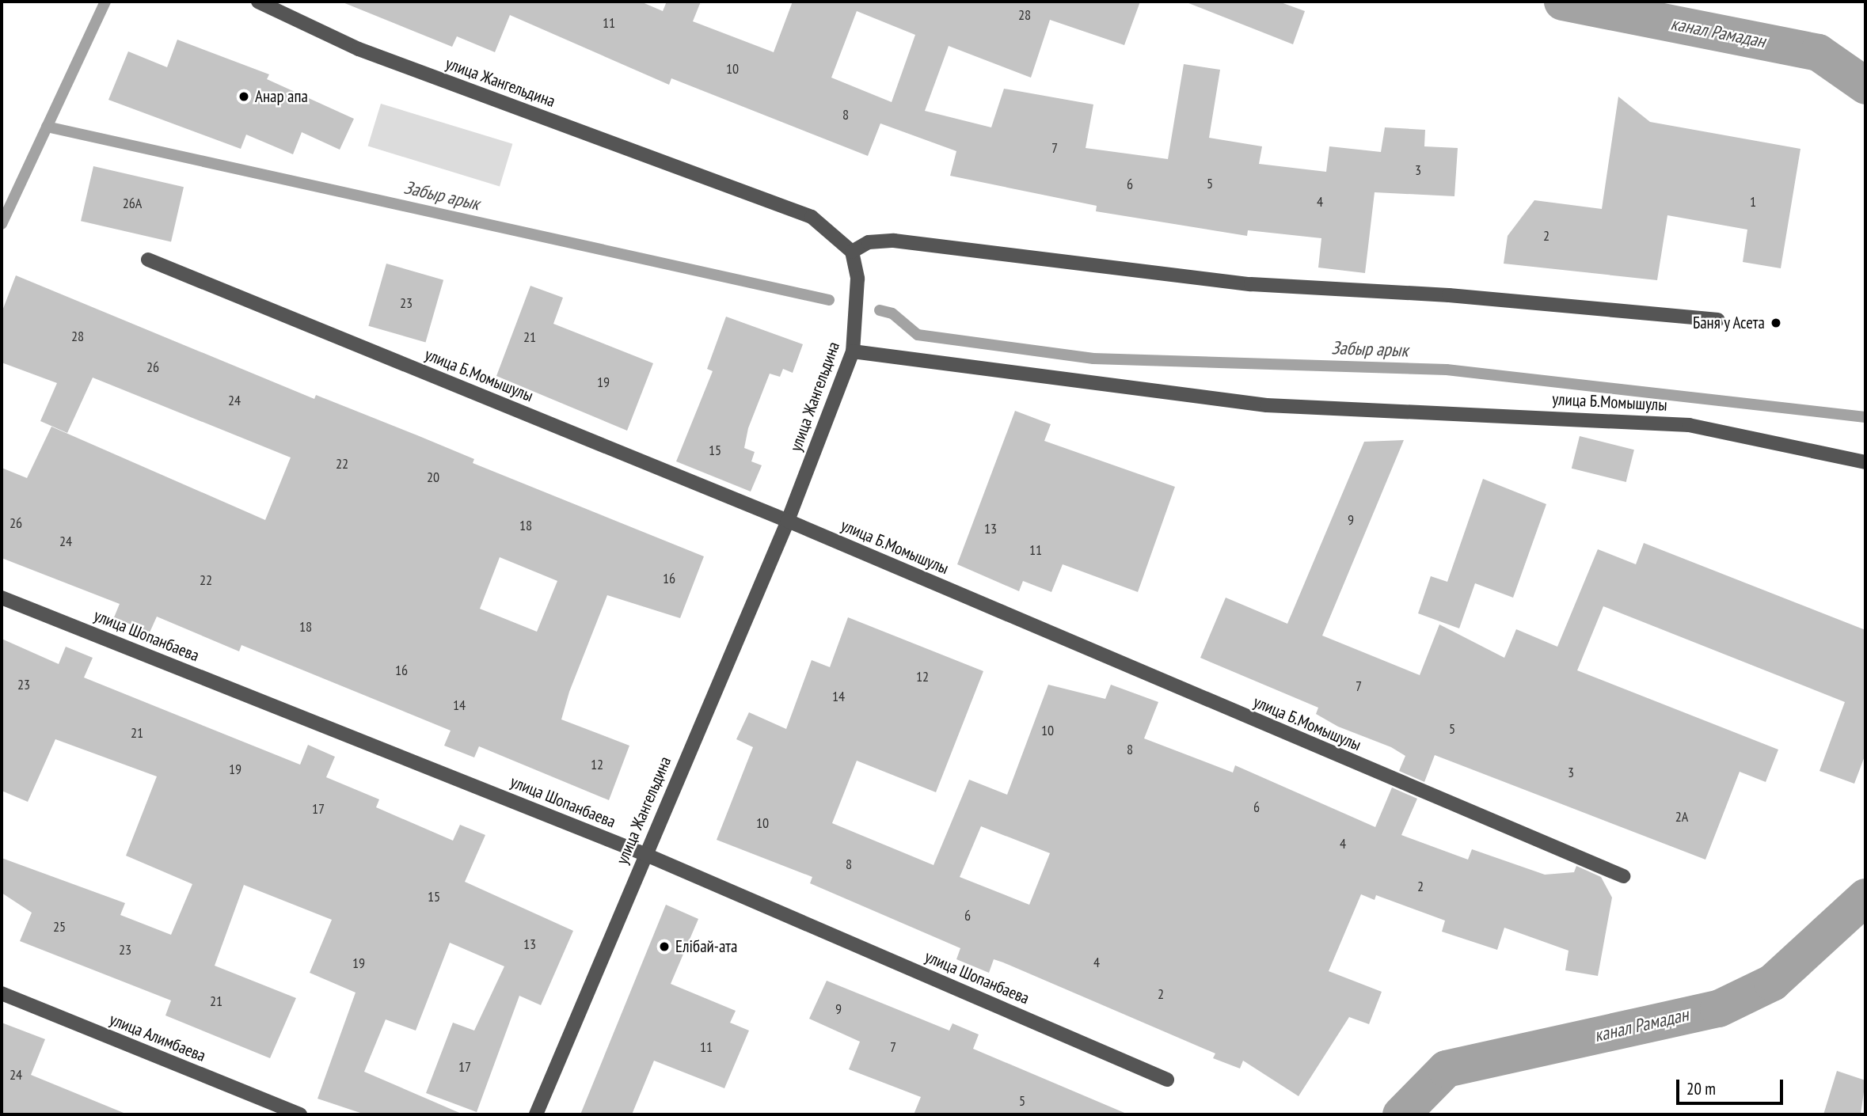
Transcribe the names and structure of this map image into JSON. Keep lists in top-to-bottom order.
{
  "streets": {
    "street": [
      "улица Жангельдина",
      "улица Б.Момышулы",
      "улица Шопанбаева",
      "улица Алимбаева"
    ]
  },
  "crossings": [
    ["улица Жангельдина", "улица Б.Момышулы"],
    ["улица Жангельдина", "улица Шопанбаева"]
  ],
  "water": ["канал Рамадан", "Забыр арык"],
  "places": ["Анар апа", "Баня у Асета", "Елібай-ата"],
  "house_numbers": [
    "28",
    "11",
    "10",
    "8",
    "7",
    "3",
    "5",
    "6",
    "4",
    "1",
    "26А",
    "2",
    "23",
    "28",
    "21",
    "26",
    "19",
    "24",
    "15",
    "22",
    "20",
    "9",
    "26",
    "18",
    "13",
    "24",
    "11",
    "16",
    "22",
    "18",
    "16",
    "12",
    "23",
    "7",
    "14",
    "14",
    "5",
    "10",
    "21",
    "8",
    "12",
    "19",
    "3",
    "6",
    "17",
    "2А",
    "10",
    "4",
    "8",
    "2",
    "15",
    "6",
    "25",
    "13",
    "23",
    "4",
    "19",
    "2",
    "21",
    "9",
    "11",
    "7",
    "17",
    "24",
    "5"
  ],
  "scale_bar": "20 m"
}
